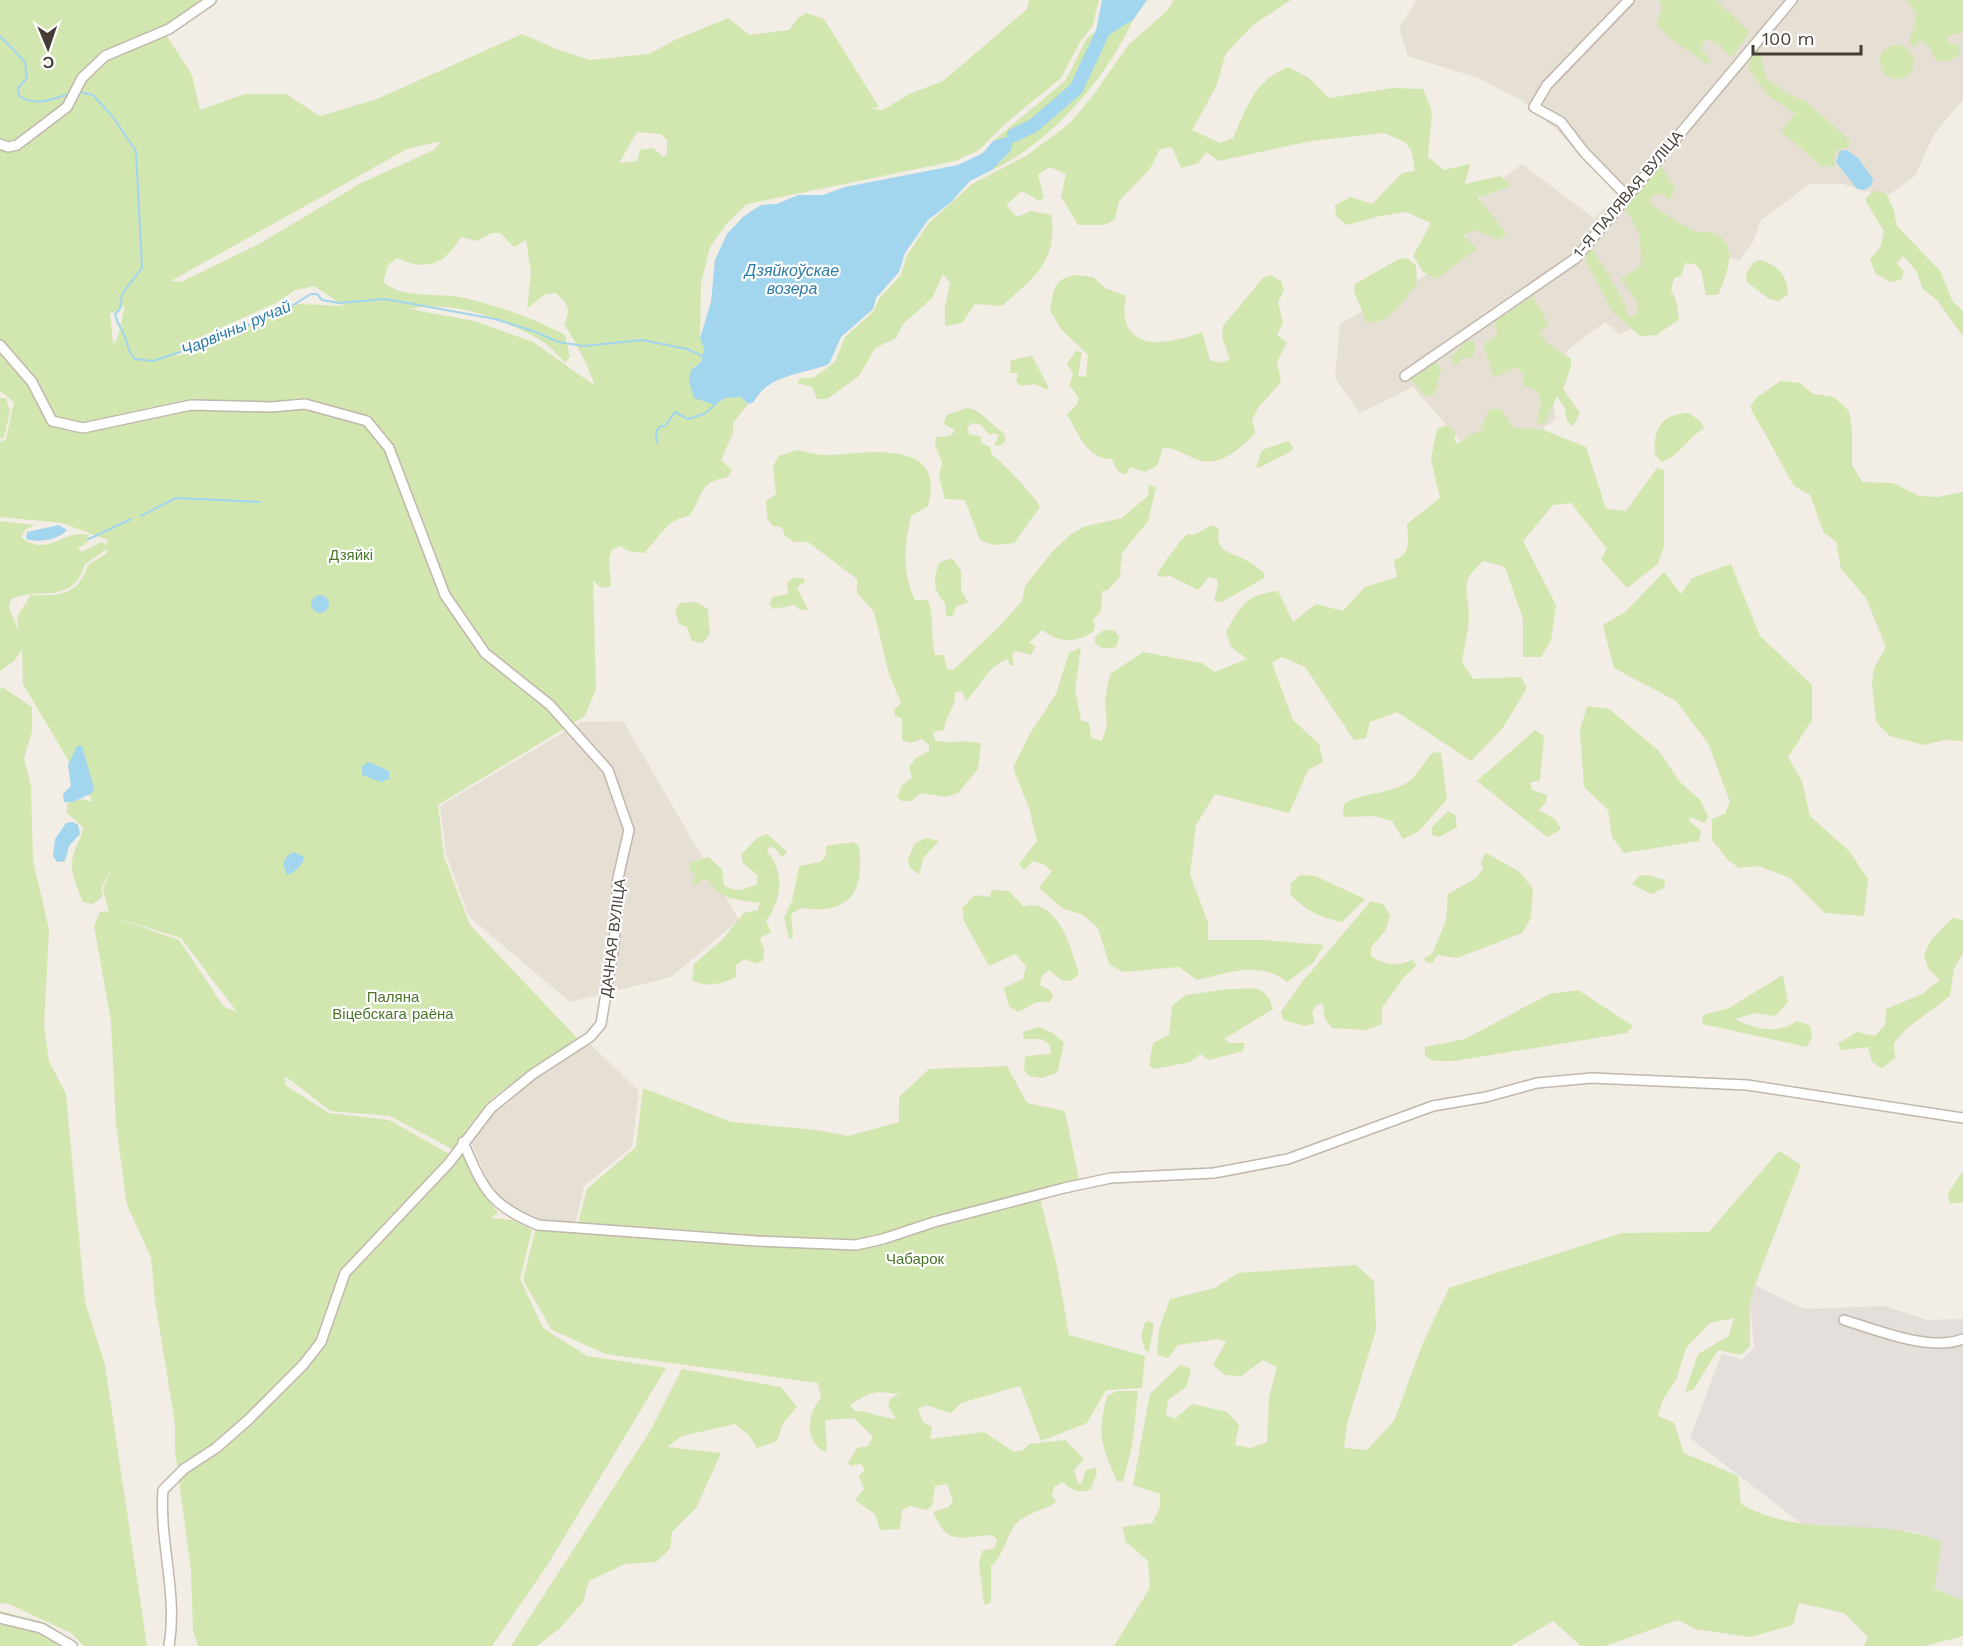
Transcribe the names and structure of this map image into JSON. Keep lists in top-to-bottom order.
{
  "streets": {
    "street": ["1-Я ПАЛЯВАЯ ВУЛІЦА", "ДАЧНАЯ ВУЛІЦА"]
  },
  "water": ["Дзяйкоўскае возера", "Чарвічны ручай"],
  "parks": ["Дзяйкі", "Паляна Віцебскага раёна", "Чабарок"],
  "scale_bar": "100 m",
  "north": "bottom"
}
